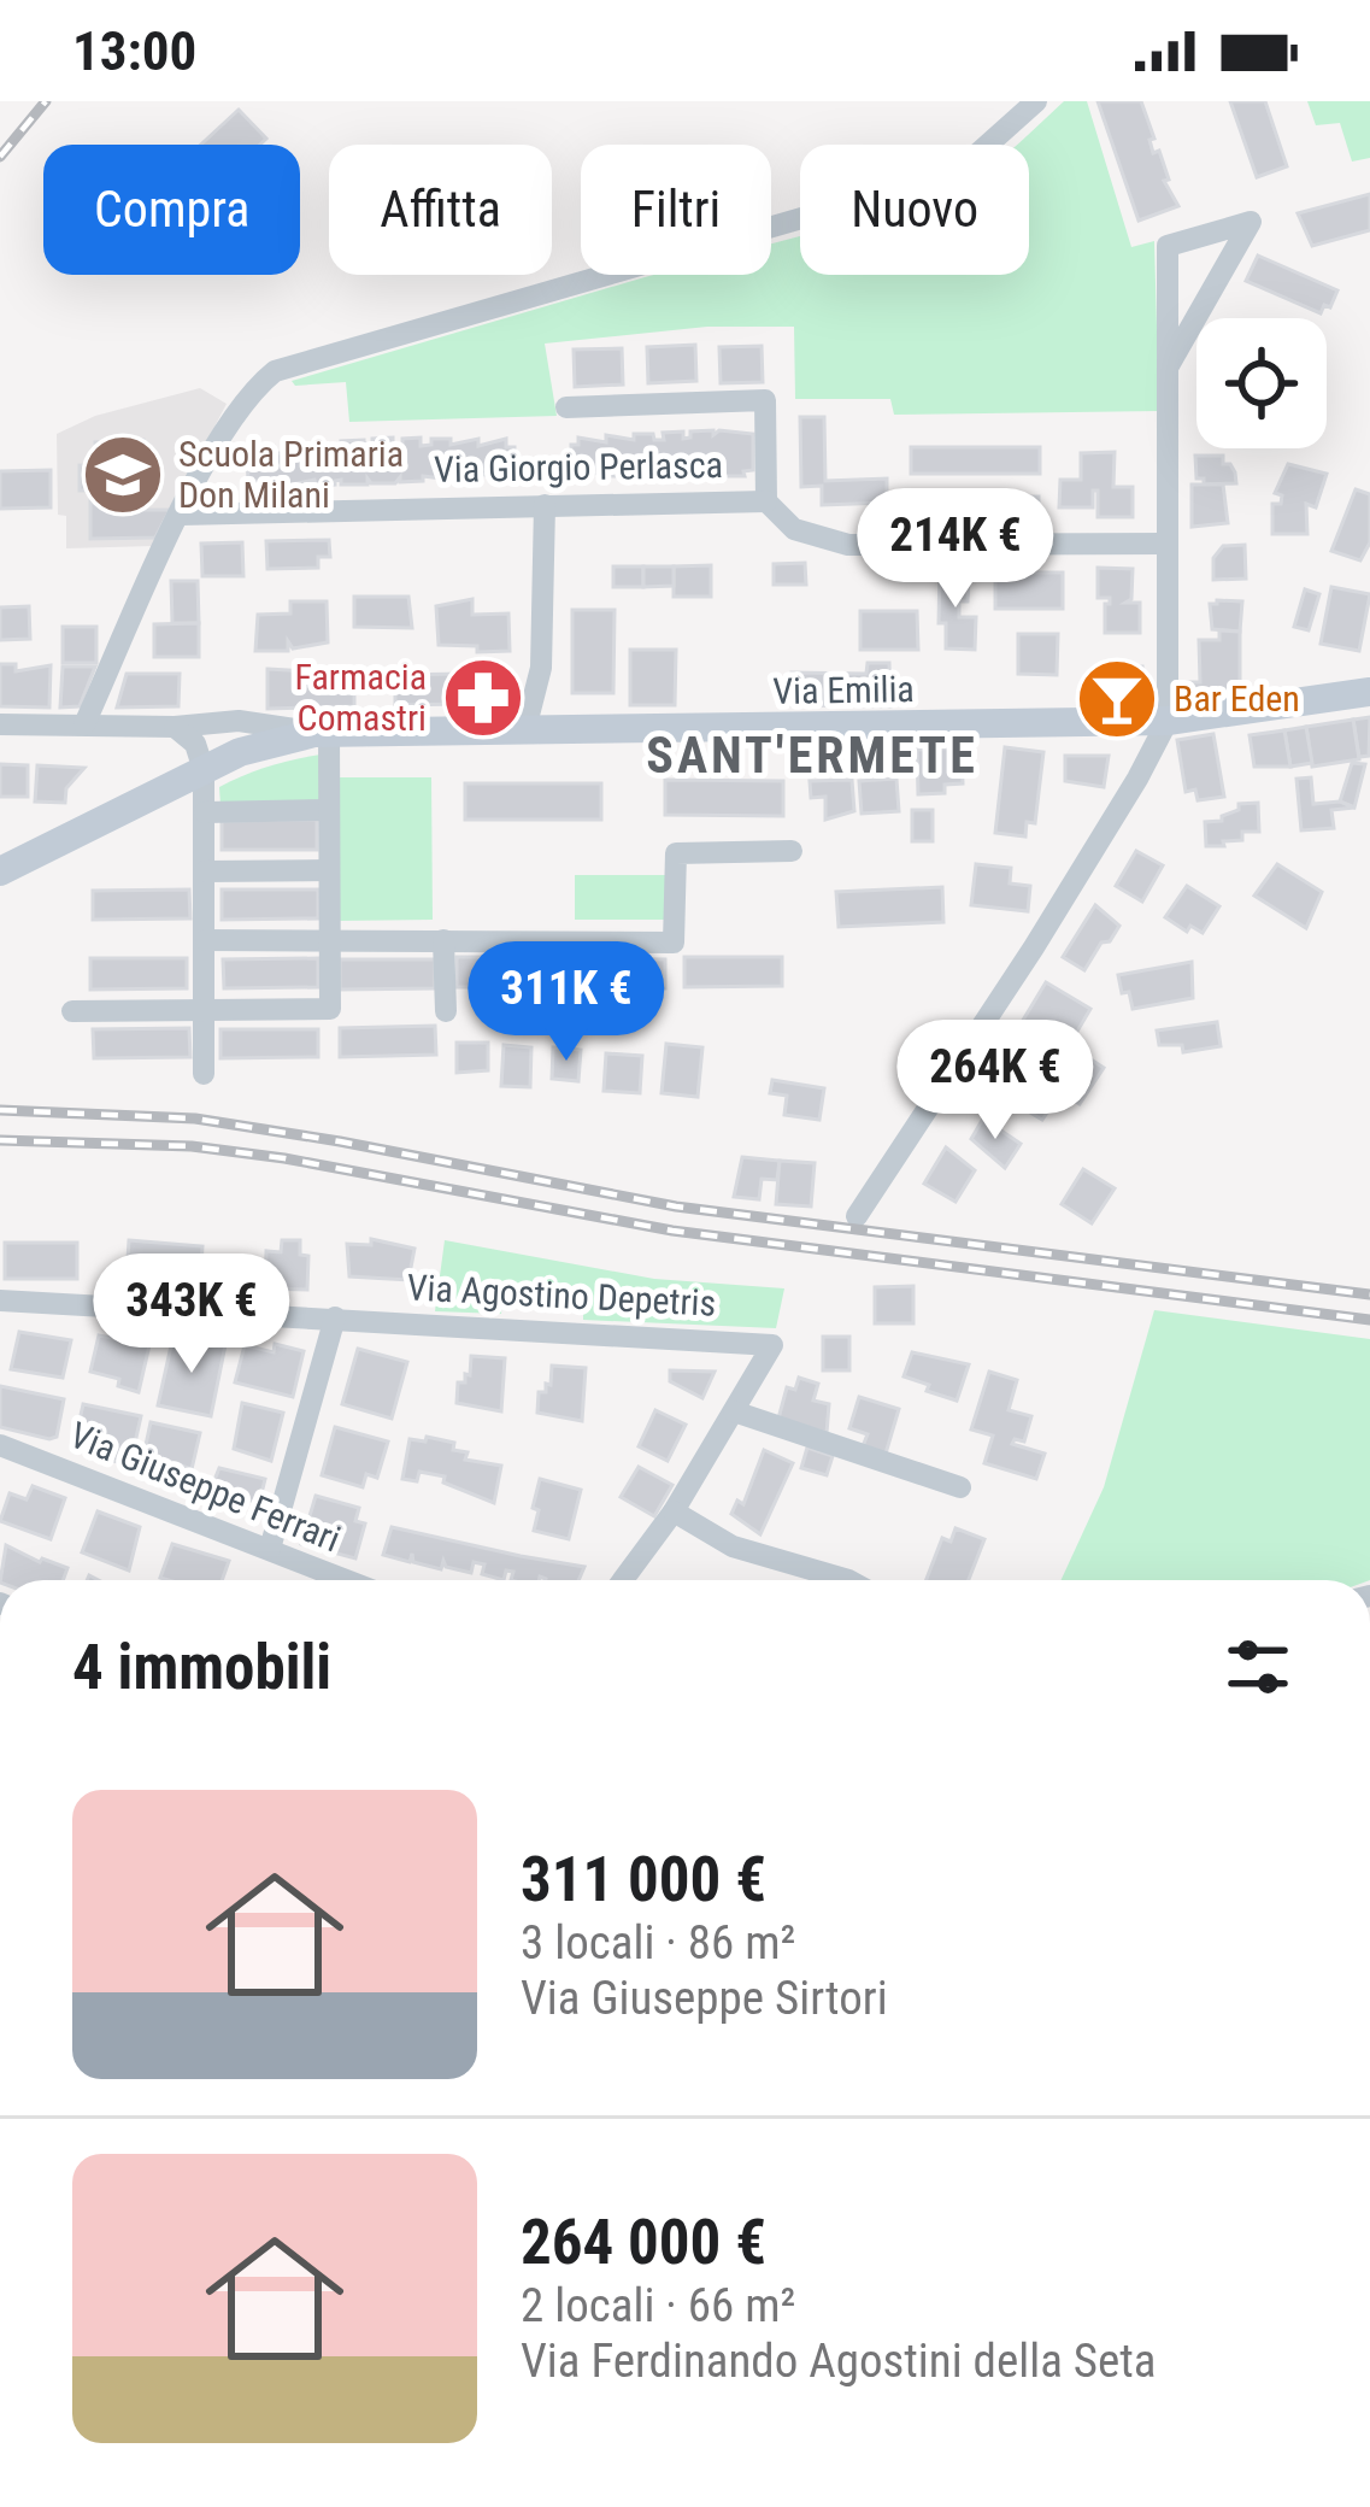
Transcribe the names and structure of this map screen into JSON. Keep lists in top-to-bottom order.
{
  "streets": {
    "main road": ["Via Emilia"],
    "street": ["Via Giorgio Perlasca", "Via Agostino Depetris", "Via Giuseppe Ferrari"]
  },
  "districts": ["SANT'ERMETE"],
  "places": {
    "school or university": ["Scuola Primaria Don Milani"],
    "pharmacy": ["Farmacia Comastri"],
    "bar": ["Bar Eden"]
  },
  "page": {
    "status": "13:00",
    "chip": [
      "Compra",
      "Affitta",
      "Filtri",
      "Nuovo"
    ],
    "price": [
      "214K €",
      "311K €",
      "264K €",
      "343K €"
    ],
    "heading": "4 immobili",
    "list": [
      {
        "name": "311 000 €",
        "note": "3 locali · 86 m² · Via Giuseppe Sirtori"
      },
      {
        "name": "264 000 €",
        "note": "2 locali · 66 m² · Via Ferdinando Agostini della Seta"
      }
    ]
  }
}
